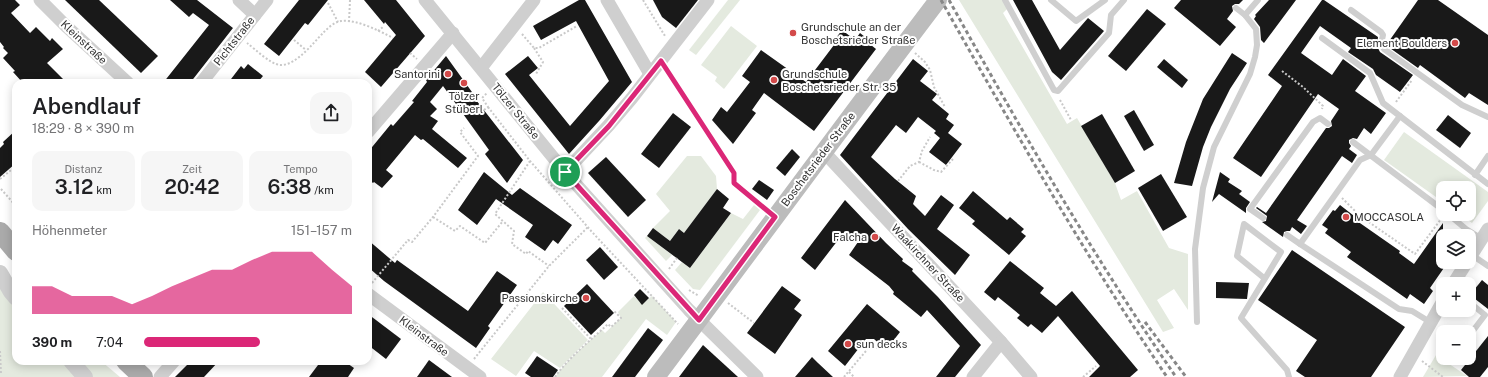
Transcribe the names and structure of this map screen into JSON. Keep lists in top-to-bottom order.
{
  "streets": {
    "main road": ["Boschetsrieder Straße"],
    "street": [
      "Pichtstraße",
      "Kleinstraße",
      "Tölzer Straße",
      "Waakirchner Straße"
    ]
  },
  "crossings": [
    ["Tölzer Straße", "Boschetsrieder Straße"],
    ["Boschetsrieder Straße", "Waakirchner Straße"]
  ],
  "places": [
    "Grundschule an der Boschetsrieder Straße",
    "Element Boulders",
    "Santorini",
    "Grundschule Boschetsrieder Str. 35",
    "Tölzer Stüberl",
    "MOCCASOLA",
    "Falcha",
    "Passionskirche",
    "sun decks"
  ],
  "page": {
    "heading": ["Abendlauf", "18:29 · 8 × 390 m"],
    "stats": [
      ["Distanz", "3.12 km"],
      ["Zeit", "20:42"],
      ["Tempo", "6:38 /km"]
    ],
    "map_buttons": ["+", "−"],
    "chart": ["Höhenmeter", "151–157 m"],
    "list": [
      {
        "name": "390 m",
        "note": "7:04"
      }
    ]
  }
}
